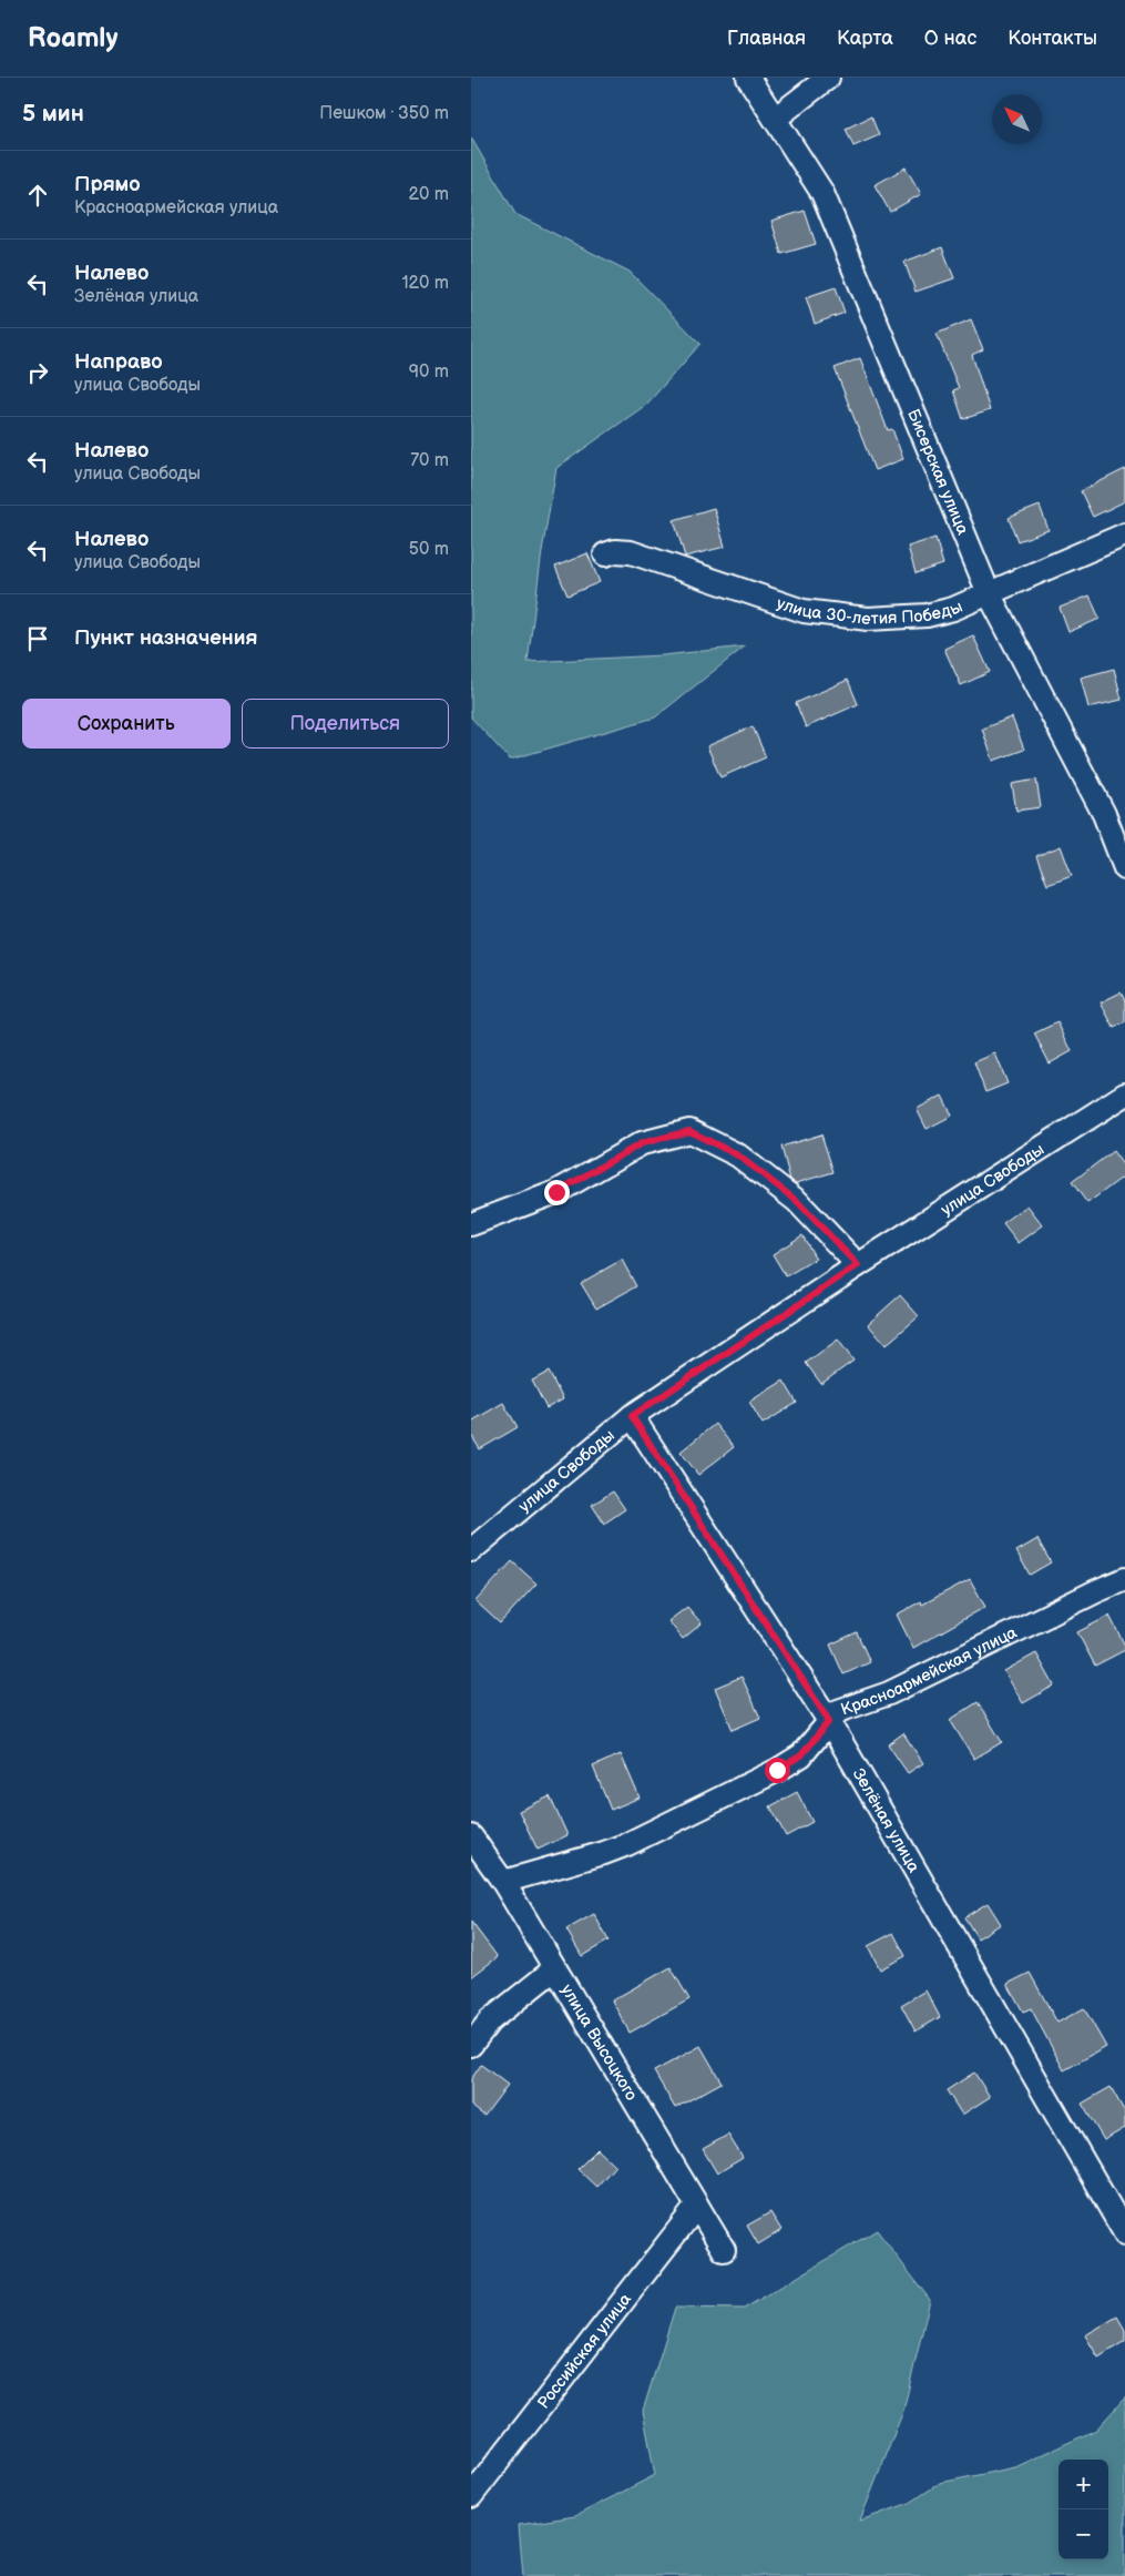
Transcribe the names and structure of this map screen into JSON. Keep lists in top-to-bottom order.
{
  "streets": {
    "street": [
      "Бисерская улица",
      "улица 30-летия Победы",
      "улица Свободы",
      "Красноармейская улица",
      "Зелёная улица",
      "улица Высоцкого",
      "Российская улица"
    ]
  },
  "crossings": [
    ["Бисерская улица", "улица 30-летия Победы"],
    ["улица Свободы", "Зелёная улица"],
    ["Красноармейская улица", "Зелёная улица"],
    ["Красноармейская улица", "улица Высоцкого"],
    ["улица Высоцкого", "Российская улица"]
  ],
  "north": "top left",
  "page": {
    "header": "Roamly",
    "nav": [
      "Главная",
      "Карта",
      "О нас",
      "Контакты"
    ],
    "heading": ["5 мин", "Пешком · 350 m"],
    "list": [
      ["Прямо", "Красноармейская улица", "20 m"],
      ["Налево", "Зелёная улица", "120 m"],
      ["Направо", "улица Свободы", "90 m"],
      ["Налево", "улица Свободы", "70 m"],
      ["Налево", "улица Свободы", "50 m"],
      "Пункт назначения"
    ],
    "buttons": ["Сохранить", "Поделиться"],
    "map_buttons": ["+", "−"]
  }
}
